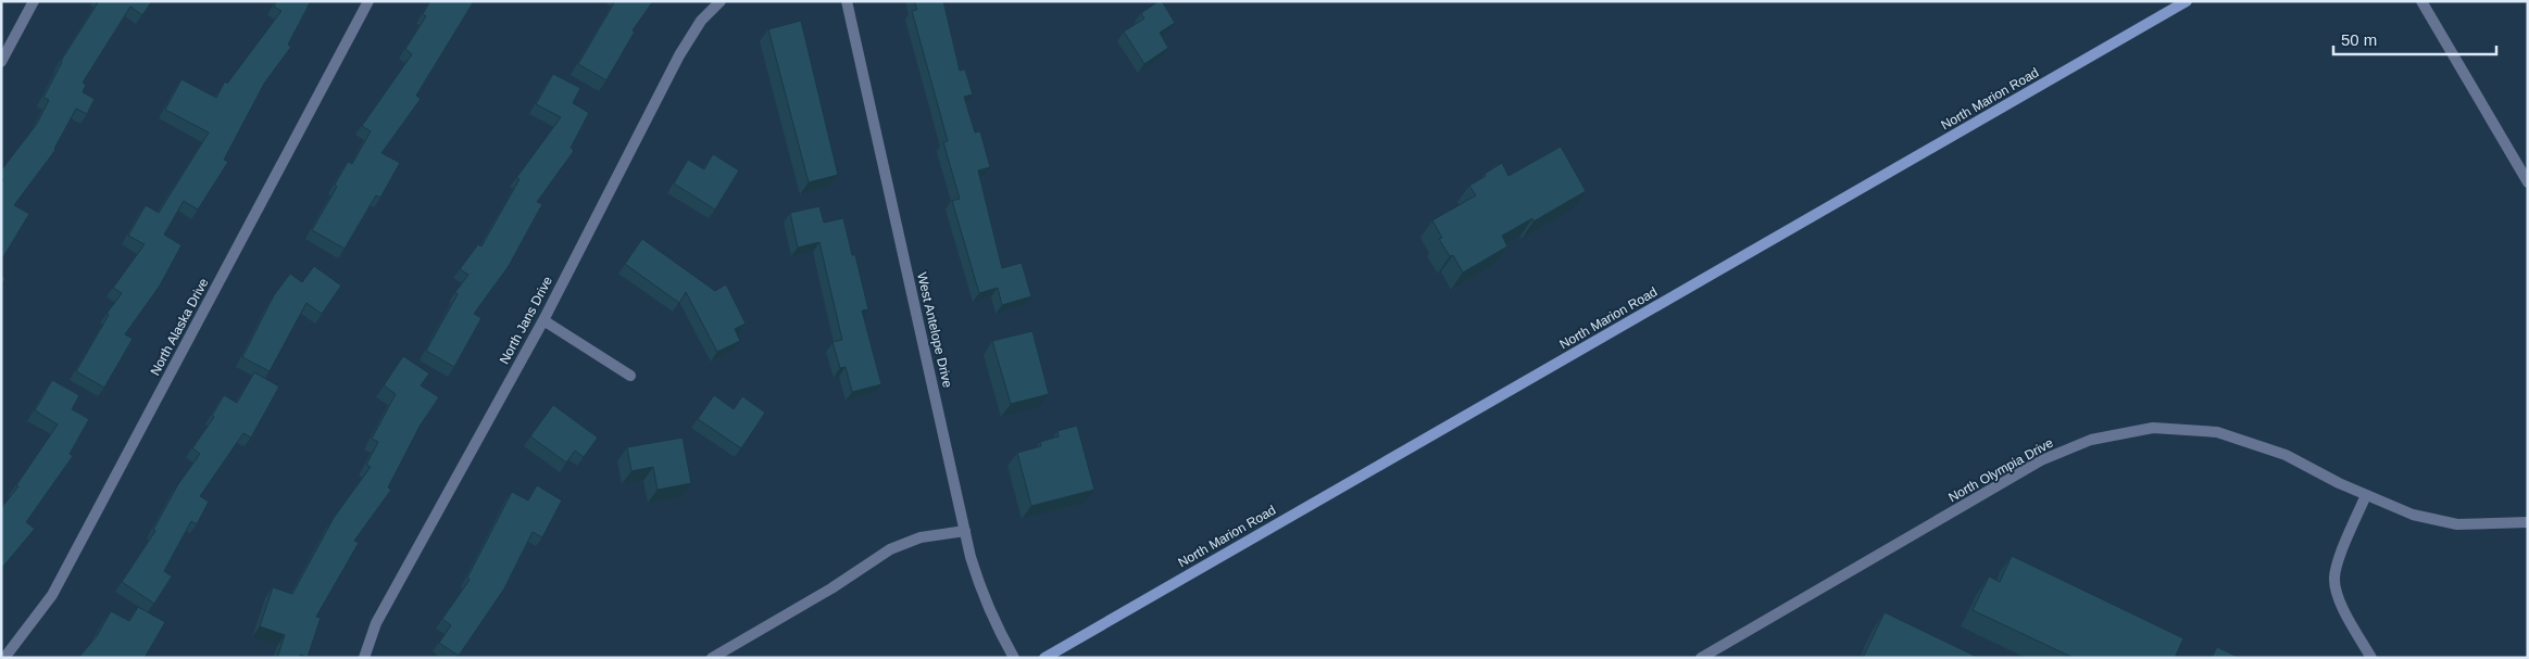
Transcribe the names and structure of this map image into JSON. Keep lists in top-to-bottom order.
{
  "streets": {
    "main road": ["North Marion Road"],
    "street": [
      "North Jans Drive",
      "North Alaska Drive",
      "West Antelope Drive",
      "North Olympia Drive"
    ]
  },
  "scale_bar": "50 m"
}
